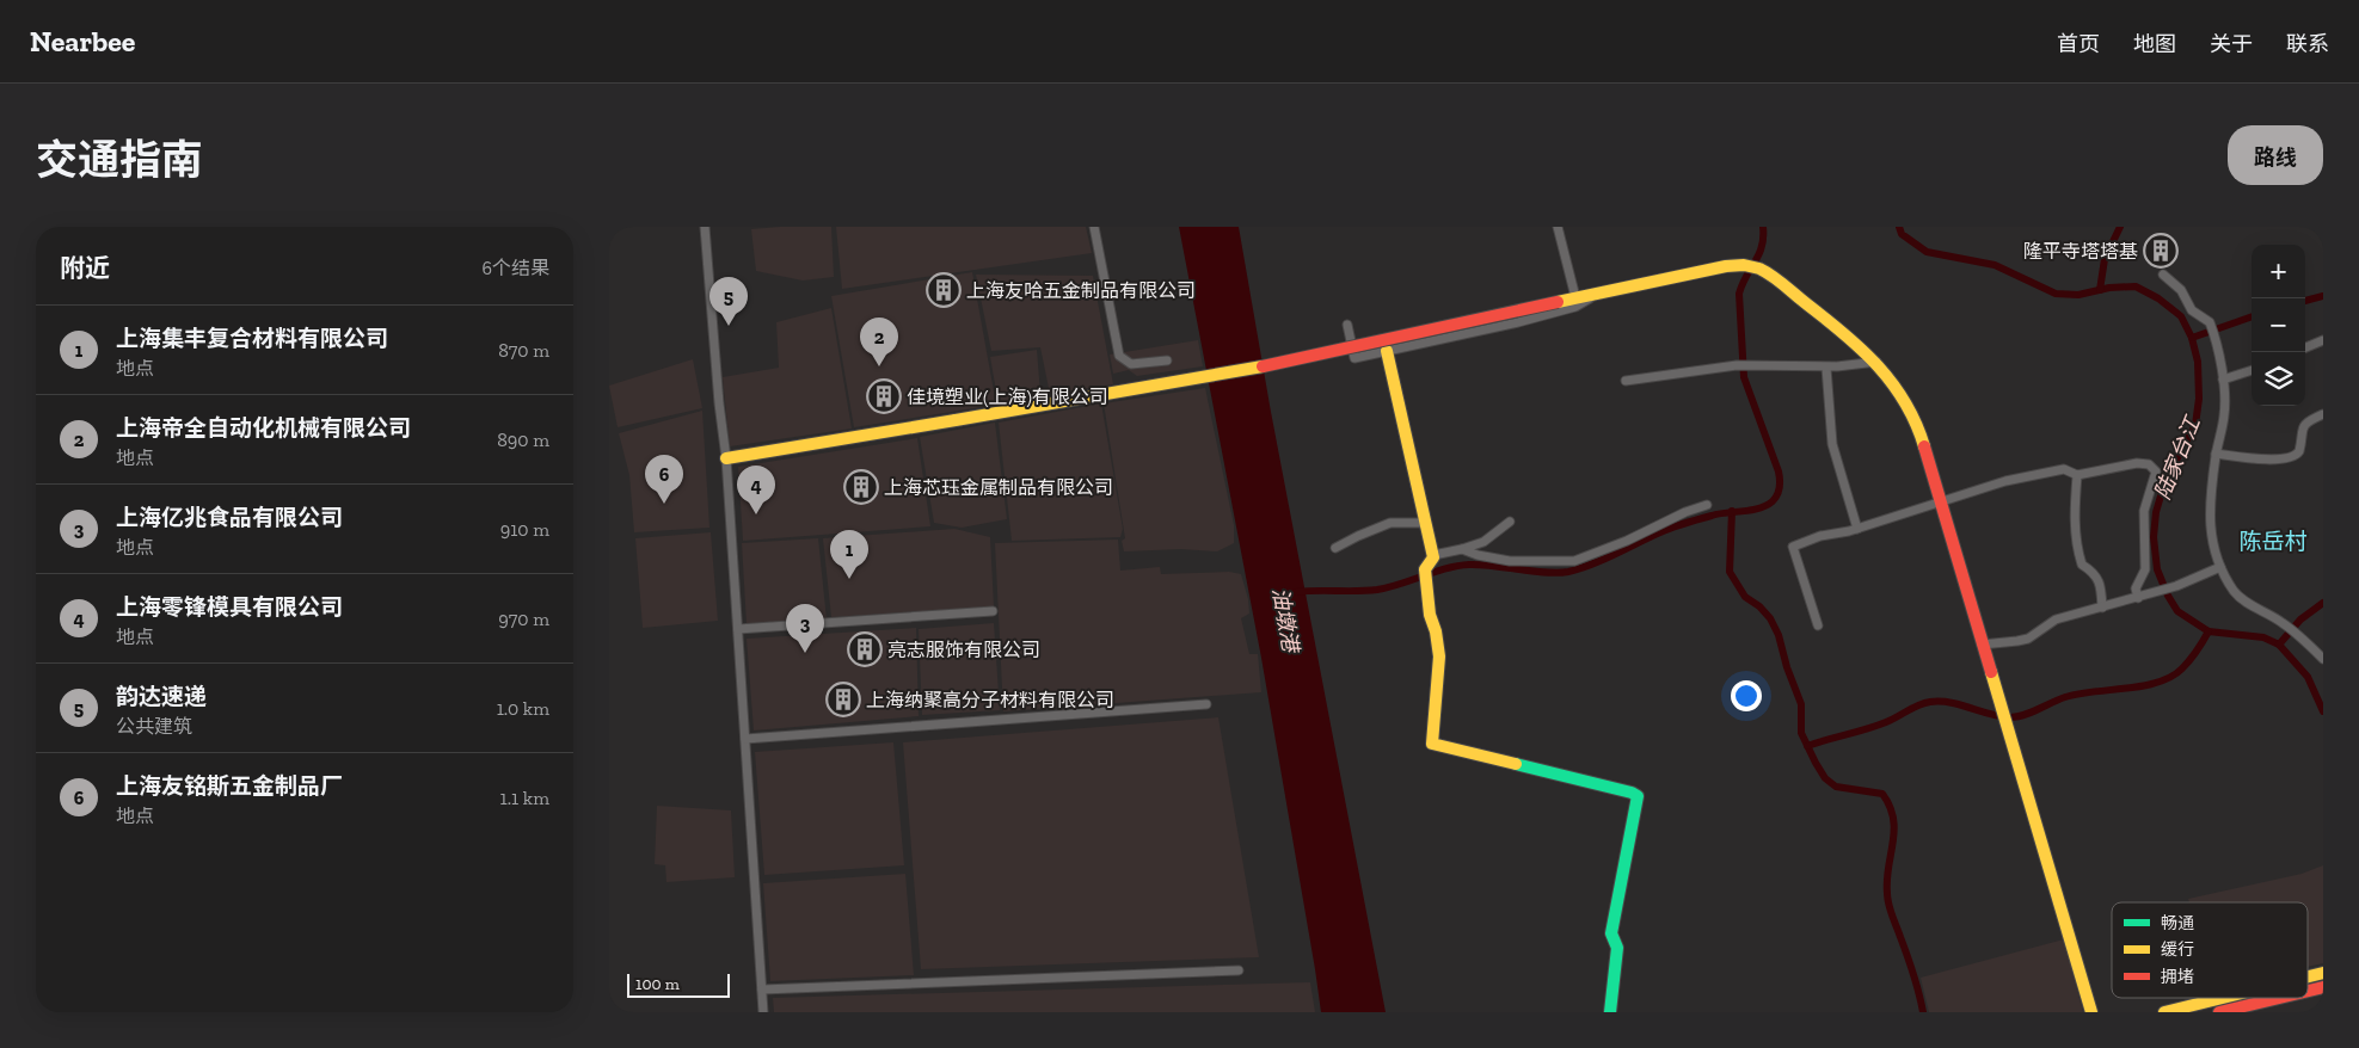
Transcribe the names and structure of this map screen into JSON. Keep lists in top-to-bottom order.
{
  "districts": ["陈岳村"],
  "water": ["陆家台江", "油墩港"],
  "places": {
    "building": [
      "隆平寺塔塔基",
      "上海友哈五金制品有限公司",
      "佳境塑业(上海)有限公司",
      "上海芯珏金属制品有限公司",
      "亮志服饰有限公司",
      "上海纳聚高分子材料有限公司"
    ]
  },
  "legend": ["畅通", "缓行", "拥堵"],
  "scale_bar": "100 m",
  "page": {
    "header": "Nearbee",
    "nav": [
      "首页",
      "地图",
      "关于",
      "联系"
    ],
    "title": "交通指南",
    "buttons": "路线",
    "heading": ["附近", "6个结果"],
    "map_buttons": ["+", "−"],
    "pins": [
      "5",
      "2",
      "6",
      "4",
      "1",
      "3"
    ],
    "list": [
      {
        "mark": "1",
        "name": "上海集丰复合材料有限公司",
        "note": "地点",
        "value": "870 m"
      },
      {
        "mark": "2",
        "name": "上海帝全自动化机械有限公司",
        "note": "地点",
        "value": "890 m"
      },
      {
        "mark": "3",
        "name": "上海亿兆食品有限公司",
        "note": "地点",
        "value": "910 m"
      },
      {
        "mark": "4",
        "name": "上海零锋模具有限公司",
        "note": "地点",
        "value": "970 m"
      },
      {
        "mark": "5",
        "name": "韵达速递",
        "note": "公共建筑",
        "value": "1.0 km"
      },
      {
        "mark": "6",
        "name": "上海友铭斯五金制品厂",
        "note": "地点",
        "value": "1.1 km"
      }
    ],
    "scale": "100 m"
  }
}
